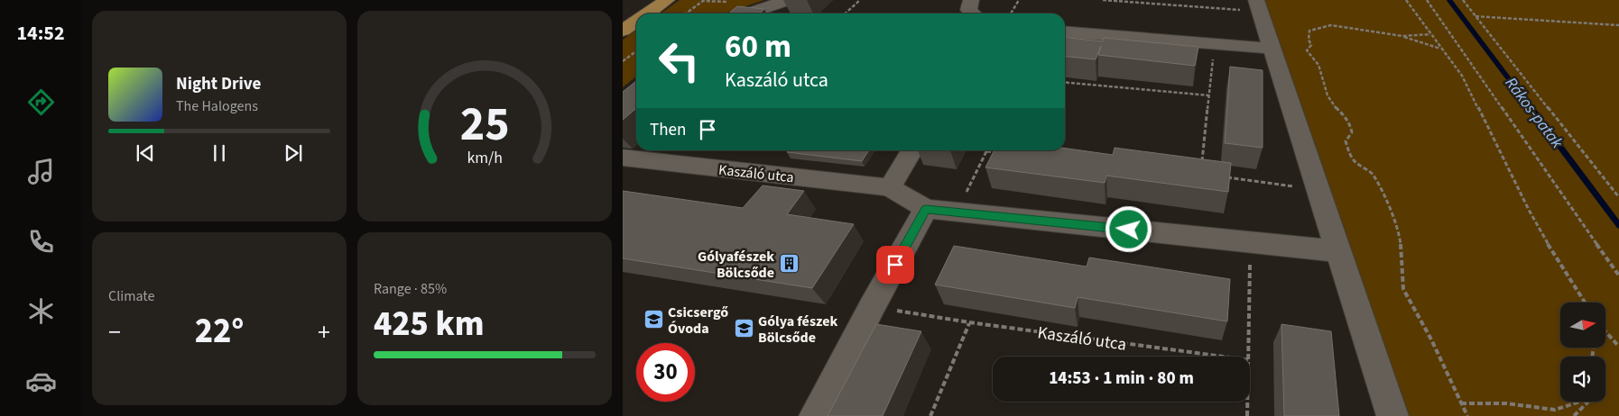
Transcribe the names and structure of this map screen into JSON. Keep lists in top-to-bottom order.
{
  "streets": {
    "street": ["Kaszáló utca"]
  },
  "water": ["Rákos-patak"],
  "places": {
    "building": ["Gólyafészek Bölcsőde"],
    "school or university": ["Csicsergő Óvoda", "Gólya fészek Bölcsőde"]
  },
  "north": "right",
  "page": {
    "tabs": "14:52",
    "turn": ["60 m", "Kaszáló utca"],
    "song": ["Night Drive", "The Halogens"],
    "then": "Then",
    "tile": [
      "Climate",
      ["Range · 85%", "425 km"]
    ],
    "heat": ["−", "22°", "+"],
    "limit": "30",
    "trip": "14:53 · 1 min · 80 m",
    "gauge": ["25", "km/h"]
  }
}
